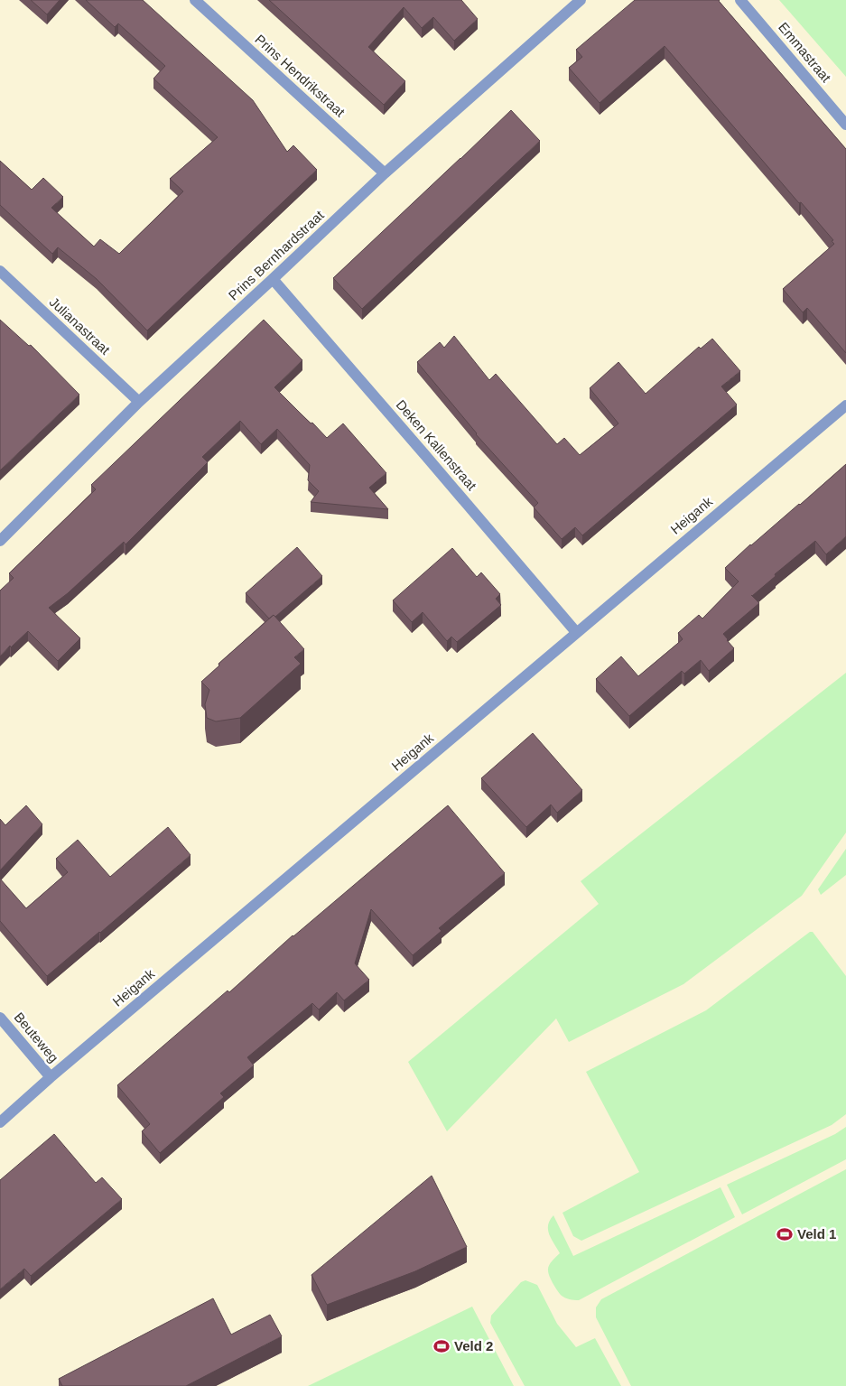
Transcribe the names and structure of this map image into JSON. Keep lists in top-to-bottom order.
{
  "streets": {
    "street": [
      "Emmastraat",
      "Prins Hendrikstraat",
      "Prins Bernhardstraat",
      "Julianastraat",
      "Deken Kallenstraat",
      "Heigank",
      "Beuteweg"
    ]
  },
  "crossings": [
    ["Prins Hendrikstraat", "Prins Bernhardstraat"],
    ["Prins Bernhardstraat", "Julianastraat"],
    ["Prins Bernhardstraat", "Deken Kallenstraat"],
    ["Deken Kallenstraat", "Heigank"],
    ["Heigank", "Beuteweg"]
  ],
  "places": {
    "sports": ["Veld 1", "Veld 2"]
  }
}
